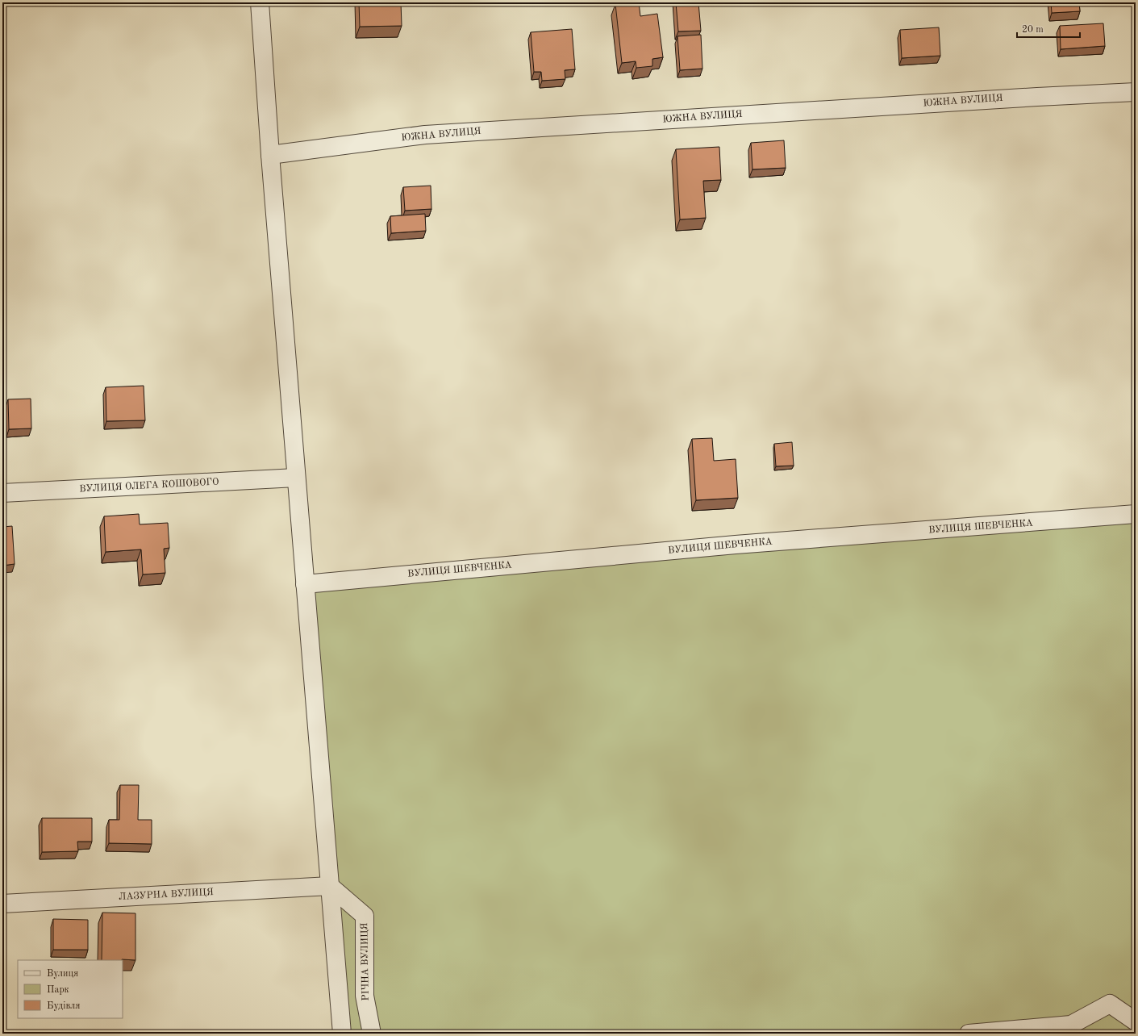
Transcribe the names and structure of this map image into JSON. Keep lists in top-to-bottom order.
{
  "streets": {
    "street": [
      "ЮЖНА ВУЛИЦЯ",
      "ВУЛИЦЯ ОЛЕГА КОШОВОГО",
      "ВУЛИЦЯ ШЕВЧЕНКА",
      "ЛАЗУРНА ВУЛИЦЯ",
      "РІЧНА ВУЛИЦЯ"
    ]
  },
  "crossings": [
    ["ЛАЗУРНА ВУЛИЦЯ", "РІЧНА ВУЛИЦЯ"]
  ],
  "legend": ["Вулиця", "Парк", "Будівля"],
  "scale_bar": "20 m"
}
